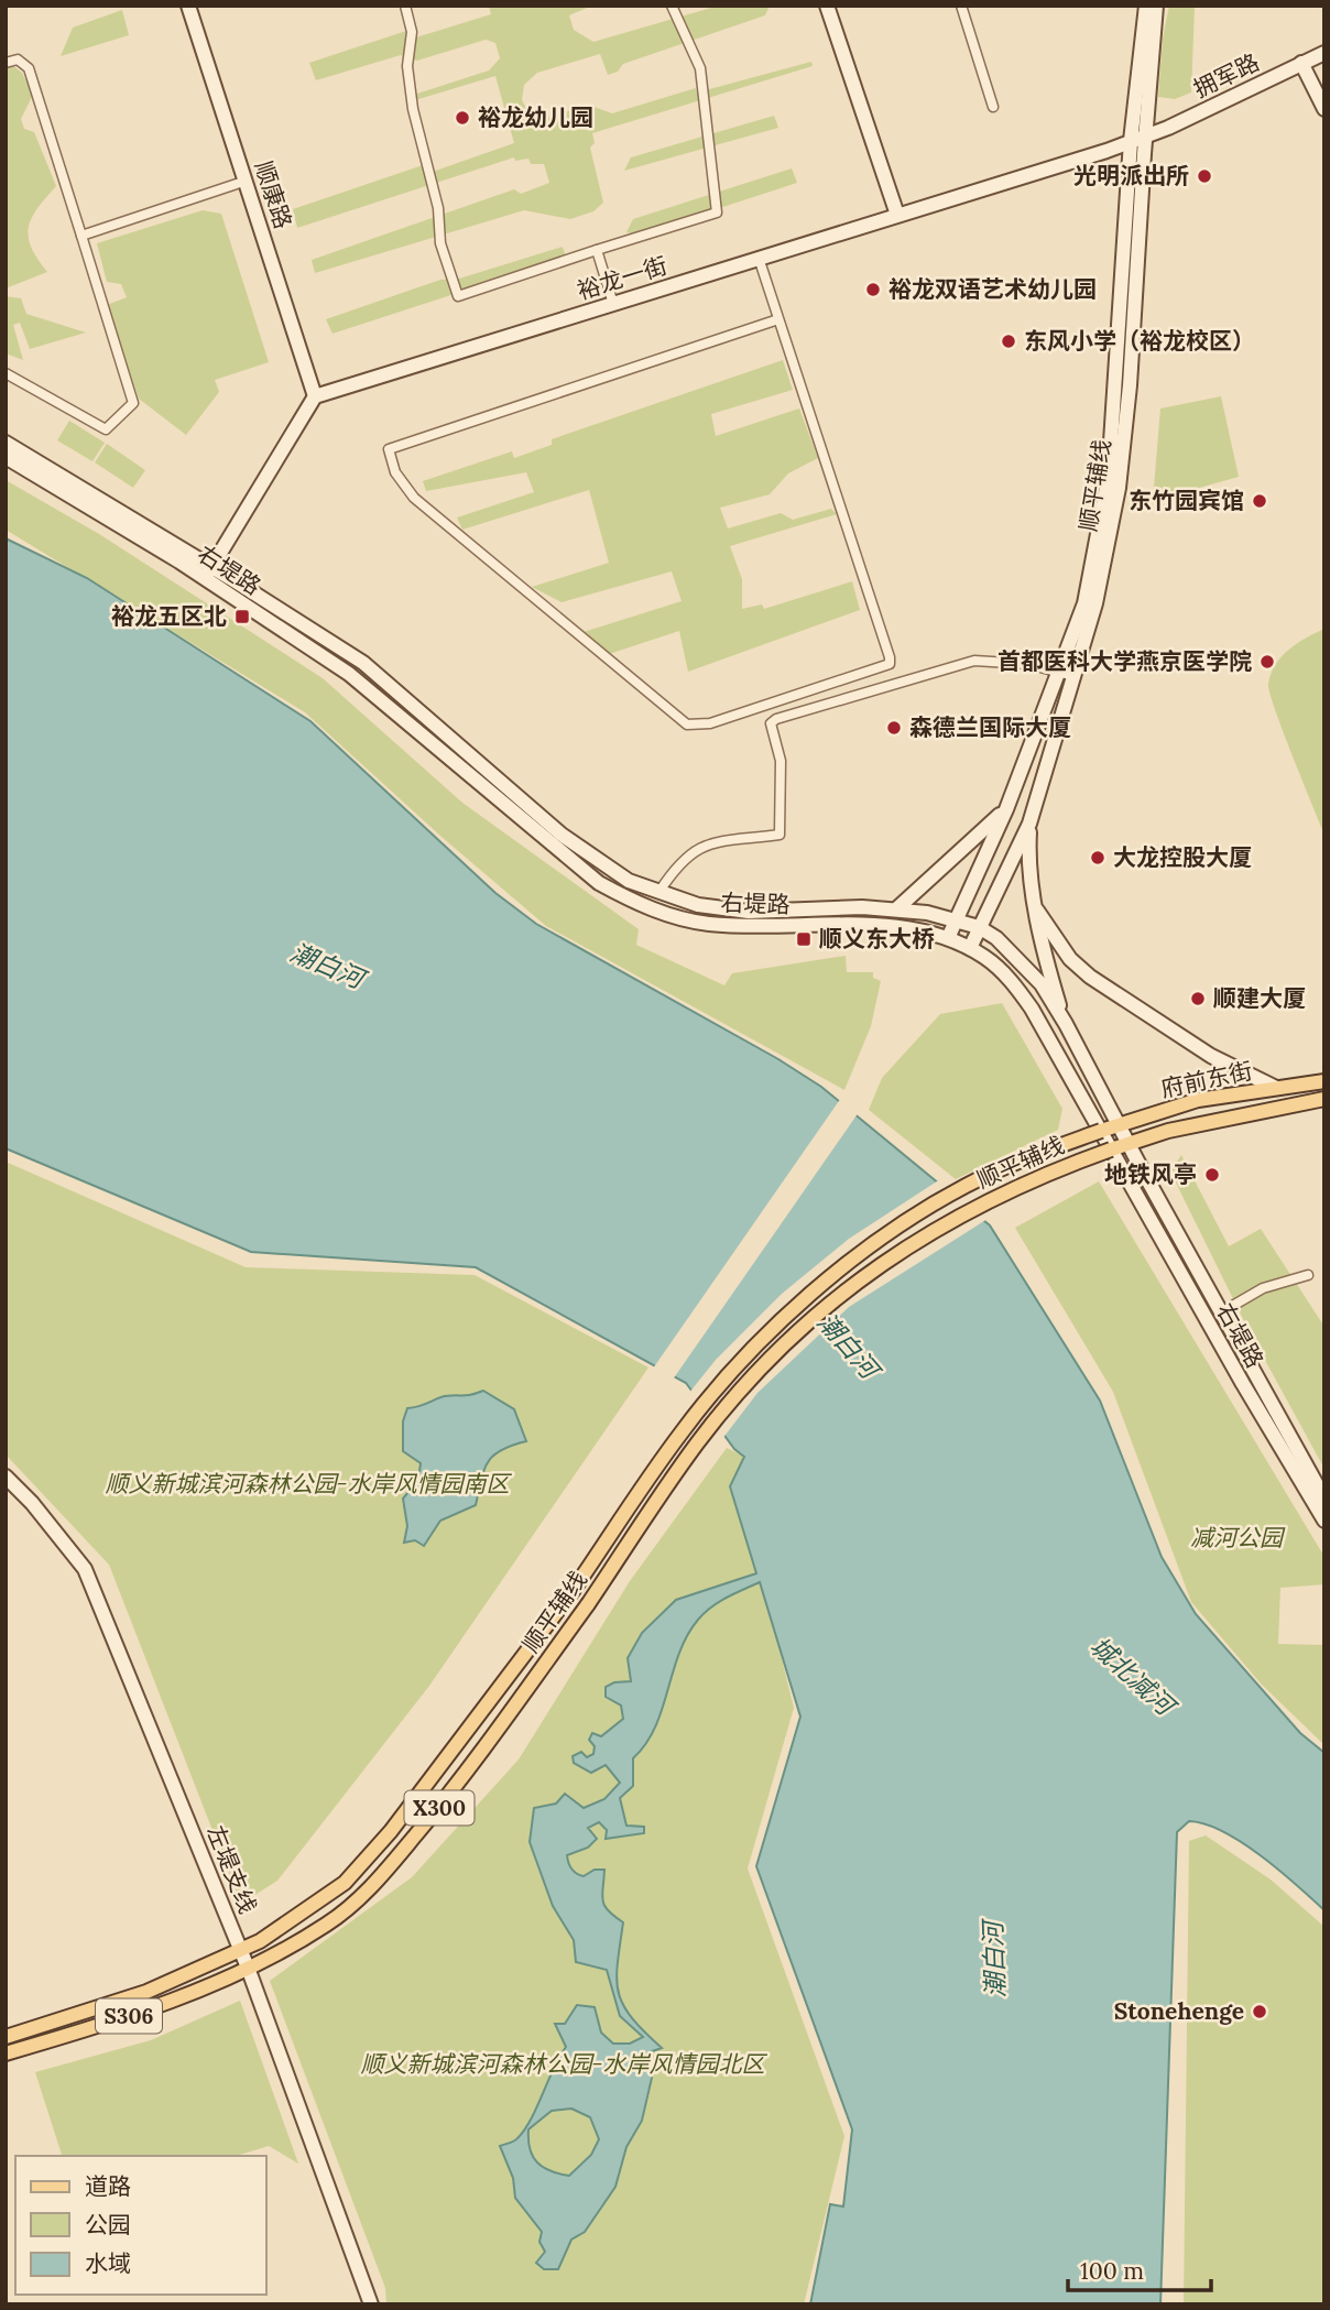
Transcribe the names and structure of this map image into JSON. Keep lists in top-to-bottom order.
{
  "streets": {
    "main road": [
      "拥军路",
      "顺康路",
      "裕龙一街",
      "顺平辅线",
      "右堤路",
      "府前东街",
      "X300",
      "左堤支线",
      "S306"
    ]
  },
  "crossings": [
    ["拥军路", "裕龙一街"],
    ["拥军路", "顺平辅线"],
    ["顺康路", "裕龙一街"],
    ["裕龙一街", "顺平辅线"],
    ["顺平辅线", "右堤路"],
    ["顺平辅线", "府前东街"],
    ["顺平辅线", "左堤支线"],
    ["右堤路", "府前东街"]
  ],
  "water": ["潮白河", "城北减河"],
  "parks": ["顺义新城滨河森林公园-水岸风情园南区", "减河公园", "顺义新城滨河森林公园-水岸风情园北区"],
  "places": {
    "other": [
      "裕龙幼儿园",
      "光明派出所",
      "裕龙双语艺术幼儿园",
      "东风小学（裕龙校区）",
      "东竹园宾馆",
      "首都医科大学燕京医学院",
      "森德兰国际大厦",
      "大龙控股大厦",
      "顺建大厦",
      "地铁风亭",
      "Stonehenge"
    ],
    "transit": ["裕龙五区北", "顺义东大桥"]
  },
  "legend": ["道路", "公园", "水域"],
  "scale_bar": "100 m"
}
